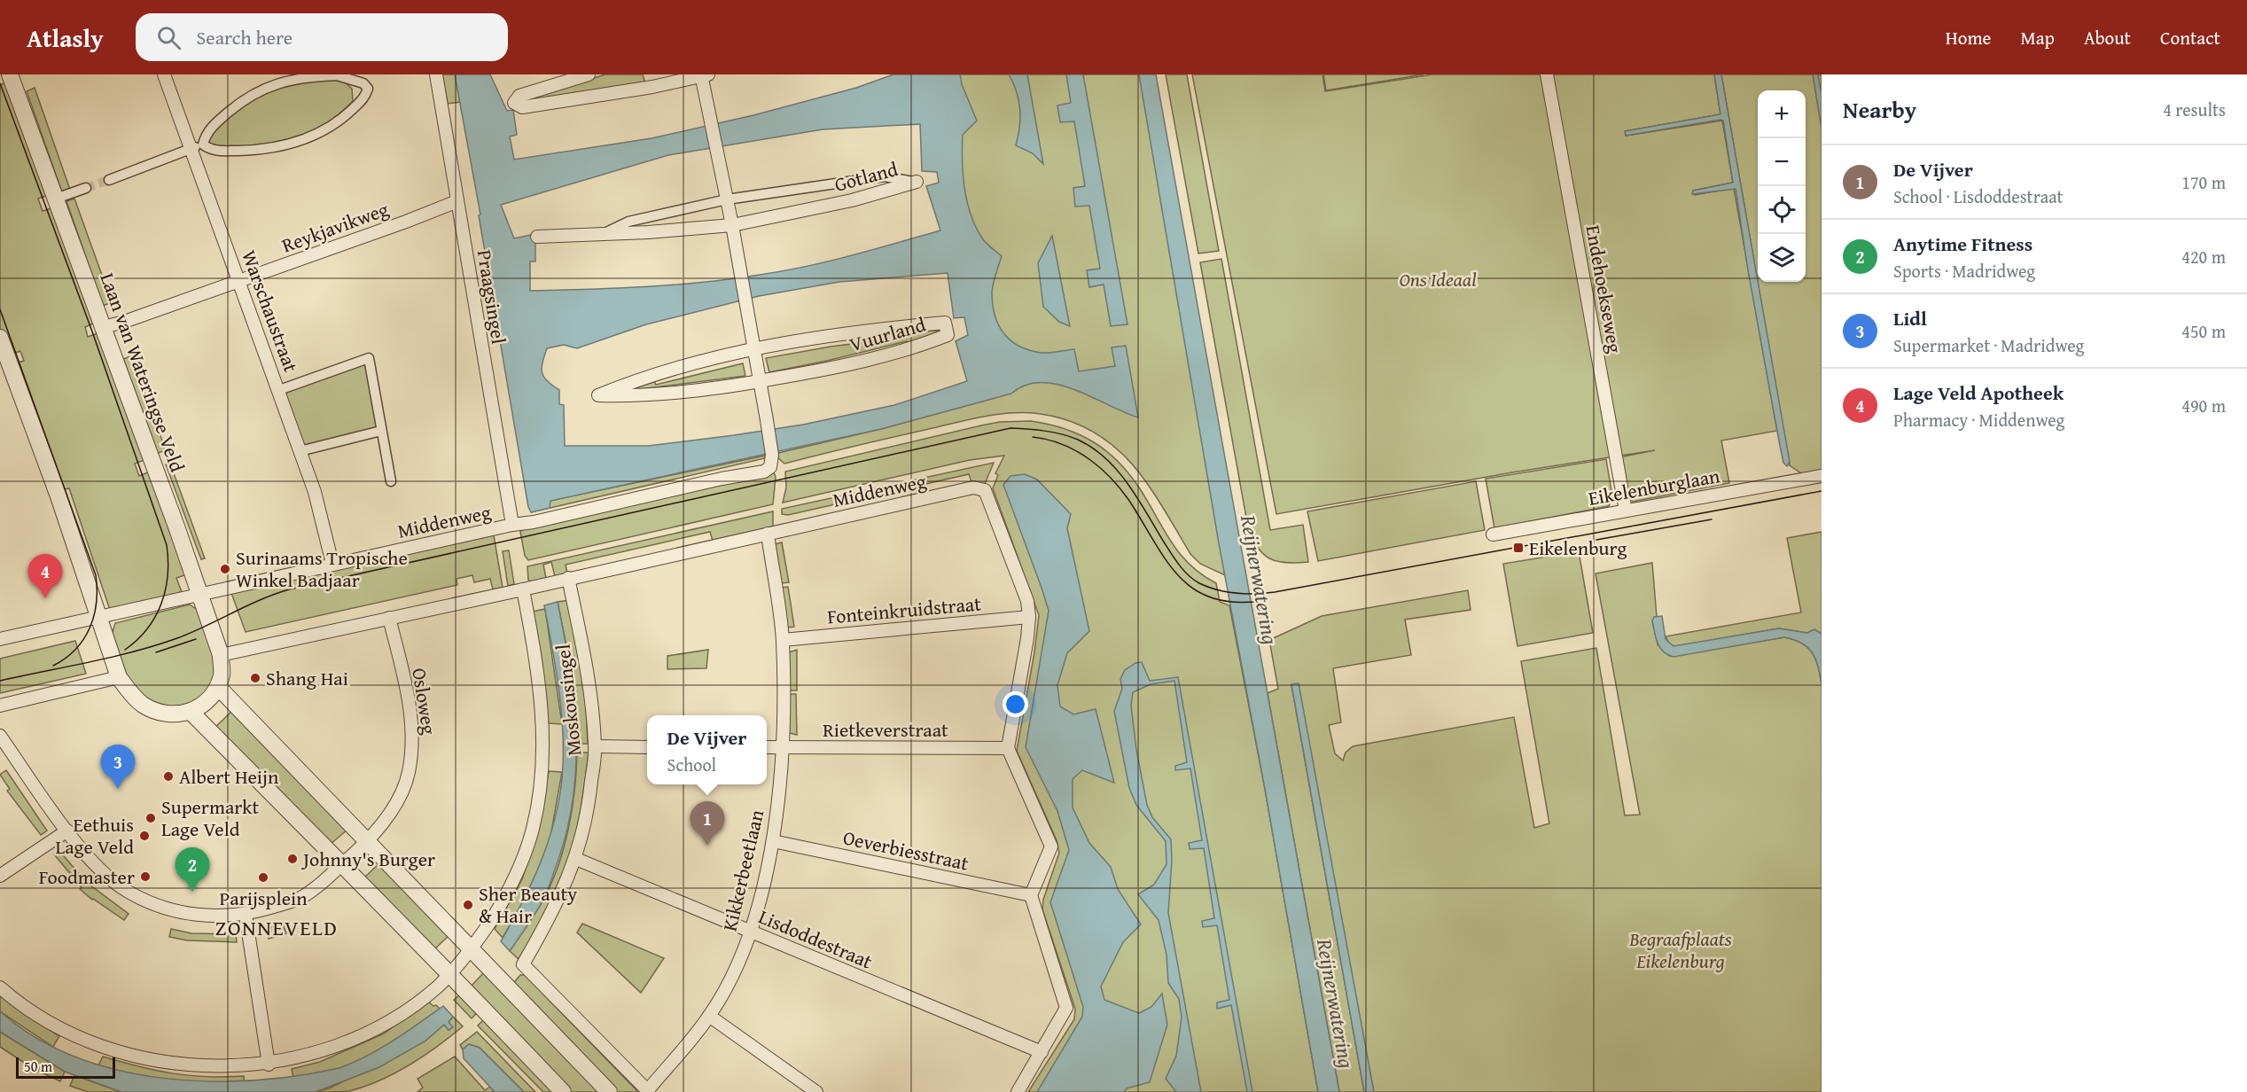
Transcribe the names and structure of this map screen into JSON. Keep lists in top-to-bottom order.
{
  "streets": {
    "street": [
      "Gotland",
      "Reykjavikweg",
      "Endehoekseweg",
      "Praagsingel",
      "Warschaustraat",
      "Vuurland",
      "Laan van Wateringse Veld",
      "Eikelenburglaan",
      "Middenweg",
      "Fonteinkruidstraat",
      "Moskousingel",
      "Osloweg",
      "Rietkeverstraat",
      "Oeverbiesstraat",
      "Kikkerbeetlaan",
      "Lisdoddestraat"
    ]
  },
  "crossings": [
    ["Reykjavikweg", "Praagsingel"],
    ["Reykjavikweg", "Warschaustraat"],
    ["Reykjavikweg", "Laan van Wateringse Veld"],
    ["Endehoekseweg", "Eikelenburglaan"],
    ["Praagsingel", "Middenweg"],
    ["Warschaustraat", "Middenweg"],
    ["Vuurland", "Middenweg"],
    ["Laan van Wateringse Veld", "Middenweg"],
    ["Middenweg", "Fonteinkruidstraat"],
    ["Middenweg", "Moskousingel"],
    ["Middenweg", "Osloweg"],
    ["Middenweg", "Kikkerbeetlaan"],
    ["Fonteinkruidstraat", "Kikkerbeetlaan"],
    ["Moskousingel", "Kikkerbeetlaan"],
    ["Moskousingel", "Lisdoddestraat"],
    ["Rietkeverstraat", "Kikkerbeetlaan"],
    ["Oeverbiesstraat", "Kikkerbeetlaan"],
    ["Kikkerbeetlaan", "Lisdoddestraat"]
  ],
  "districts": ["ZONNEVELD"],
  "water": ["Reijnerwatering"],
  "parks": ["Ons Ideaal", "Begraafplaats Eikelenburg"],
  "places": {
    "transit": ["Eikelenburg"],
    "other": [
      "Surinaams Tropische Winkel Badjaar",
      "Shang Hai",
      "Albert Heijn",
      "Supermarkt Lage Veld",
      "Eethuis Lage Veld",
      "Johnny's Burger",
      "Foodmaster",
      "Parijsplein",
      "Sher Beauty & Hair"
    ]
  },
  "scale_bar": "50 m",
  "page": {
    "header": "Atlasly",
    "search": "Search here",
    "nav": [
      "Home",
      "Map",
      "About",
      "Contact"
    ],
    "heading": ["Nearby", "4 results"],
    "map_buttons": ["+", "−"],
    "list": [
      {
        "mark": "1",
        "name": "De Vijver",
        "note": "School · Lisdoddestraat",
        "value": "170 m"
      },
      {
        "mark": "2",
        "name": "Anytime Fitness",
        "note": "Sports · Madridweg",
        "value": "420 m"
      },
      {
        "mark": "3",
        "name": "Lidl",
        "note": "Supermarket · Madridweg",
        "value": "450 m"
      },
      {
        "mark": "4",
        "name": "Lage Veld Apotheek",
        "note": "Pharmacy · Middenweg",
        "value": "490 m"
      }
    ],
    "pins": [
      "4",
      "3",
      "1",
      "2"
    ],
    "popup": ["De Vijver", "School"],
    "scale": "50 m"
  }
}
